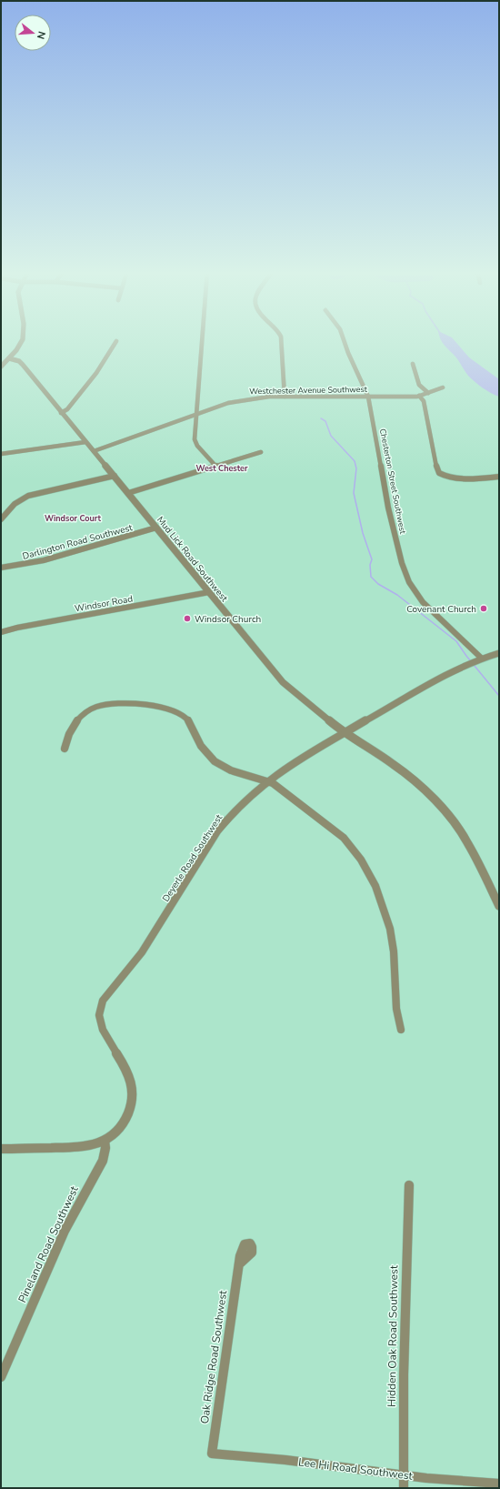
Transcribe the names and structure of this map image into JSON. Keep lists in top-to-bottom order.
{
  "streets": {
    "street": [
      "Westchester Avenue Southwest",
      "Chesterton Street Southwest",
      "Darlington Road Southwest",
      "Mud Lick Road Southwest",
      "Windsor Road",
      "Deyerle Road Southwest",
      "Pineland Road Southwest",
      "Hidden Oak Road Southwest",
      "Oak Ridge Road Southwest",
      "Lee Hi Road Southwest"
    ]
  },
  "crossings": [
    ["Westchester Avenue Southwest", "Chesterton Street Southwest"],
    ["Westchester Avenue Southwest", "Mud Lick Road Southwest"],
    ["Chesterton Street Southwest", "Deyerle Road Southwest"],
    ["Darlington Road Southwest", "Mud Lick Road Southwest"],
    ["Mud Lick Road Southwest", "Windsor Road"],
    ["Mud Lick Road Southwest", "Deyerle Road Southwest"],
    ["Deyerle Road Southwest", "Pineland Road Southwest"],
    ["Hidden Oak Road Southwest", "Lee Hi Road Southwest"],
    ["Oak Ridge Road Southwest", "Lee Hi Road Southwest"]
  ],
  "districts": ["West Chester", "Windsor Court"],
  "places": ["Covenant Church", "Windsor Church"],
  "north": "right"
}
